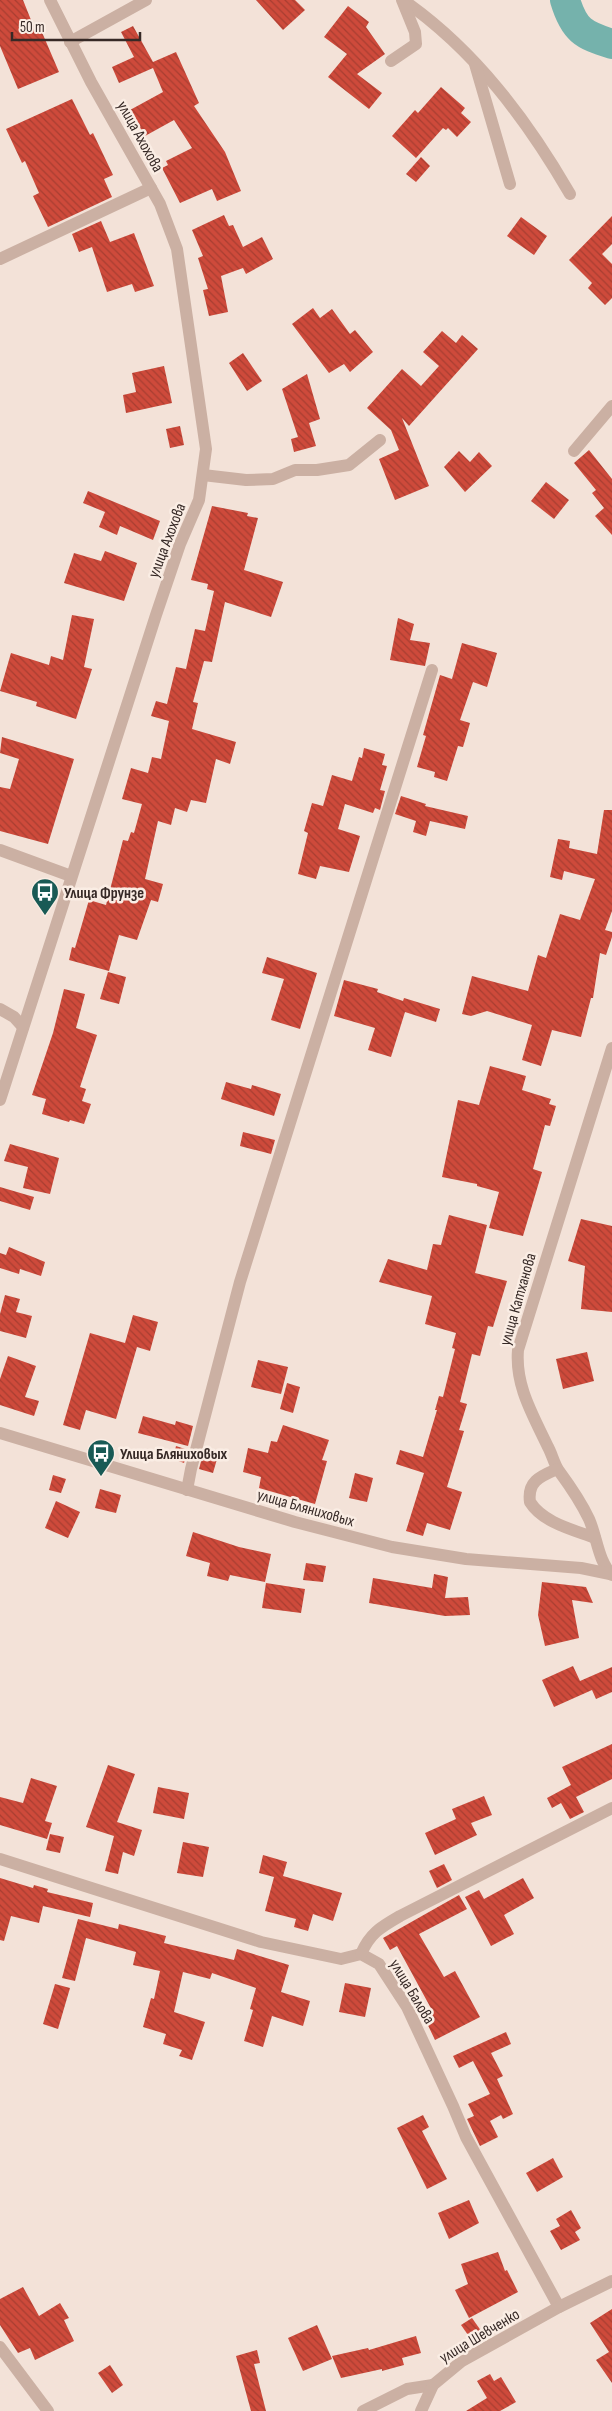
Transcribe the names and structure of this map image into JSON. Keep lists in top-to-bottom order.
{
  "streets": {
    "street": [
      "улица Ахохова",
      "улица Катханова",
      "улица Бляниховых",
      "улица Балова",
      "улица Шевченко"
    ]
  },
  "crossings": [
    ["улица Катханова", "улица Бляниховых"],
    ["улица Балова", "улица Шевченко"]
  ],
  "places": {
    "bus stop": ["Улица Фрунзе", "Улица Бляниховых"]
  },
  "scale_bar": "50 m"
}
